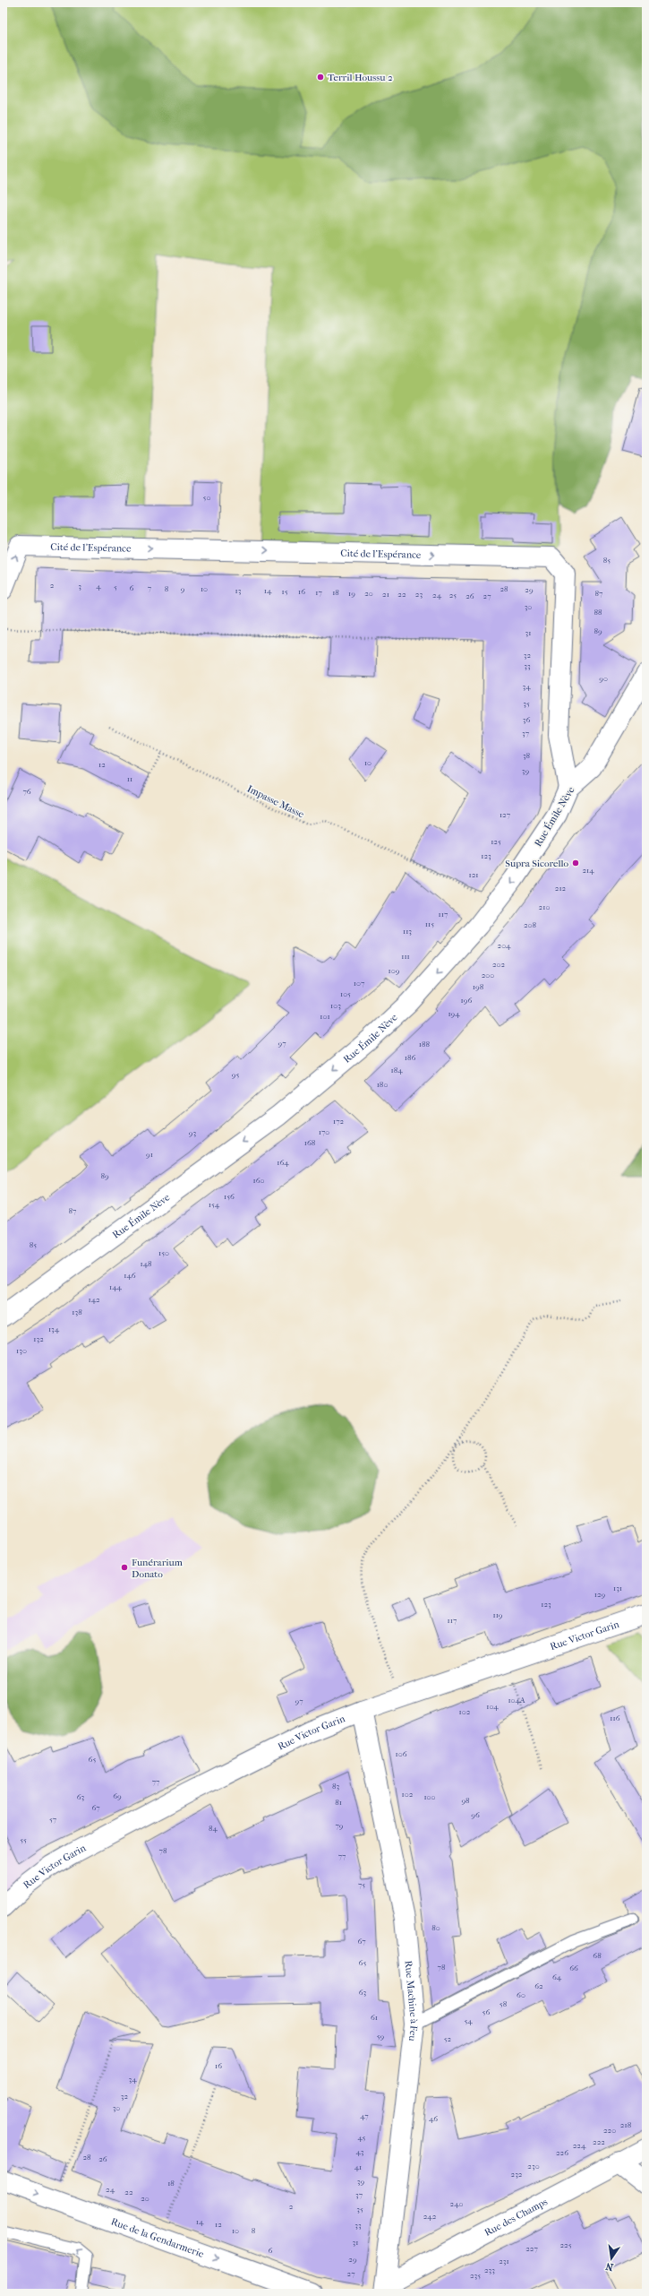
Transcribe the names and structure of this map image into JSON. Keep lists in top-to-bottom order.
{
  "streets": {
    "street": [
      "Cité de l'Espérance",
      "Rue Émile Nève",
      "Rue Victor Garin",
      "Rue Machine à Feu",
      "Rue des Champs",
      "Rue de la Gendarmerie"
    ],
    "path": ["Impasse Masse"]
  },
  "crossings": [
    ["Cité de l'Espérance", "Rue Émile Nève"],
    ["Impasse Masse", "Rue Émile Nève"],
    ["Rue Victor Garin", "Rue Machine à Feu"],
    ["Rue Machine à Feu", "Rue des Champs"]
  ],
  "one_way": ["Rue Émile Nève", "Rue de la Gendarmerie"],
  "places": ["Terril Houssu 2", "Supra Sicorello", "Funérarium Donato"],
  "house_numbers": [
    "50",
    "85",
    "2",
    "3",
    "4",
    "5",
    "6",
    "7",
    "8",
    "9",
    "10",
    "28",
    "29",
    "13",
    "14",
    "15",
    "16",
    "17",
    "18",
    "19",
    "20",
    "87",
    "21",
    "22",
    "23",
    "24",
    "25",
    "26",
    "27",
    "30",
    "88",
    "89",
    "31",
    "32",
    "33",
    "90",
    "34",
    "35",
    "36",
    "37",
    "38",
    "10",
    "12",
    "39",
    "11",
    "76",
    "127",
    "125",
    "123",
    "214",
    "121",
    "212",
    "210",
    "117",
    "115",
    "208",
    "113",
    "204",
    "111",
    "202",
    "109",
    "200",
    "107",
    "198",
    "105",
    "196",
    "103",
    "194",
    "101",
    "97",
    "188",
    "186",
    "184",
    "95",
    "180",
    "172",
    "170",
    "93",
    "168",
    "91",
    "164",
    "89",
    "160",
    "156",
    "154",
    "87",
    "85",
    "150",
    "148",
    "146",
    "144",
    "142",
    "138",
    "134",
    "132",
    "130",
    "131",
    "129",
    "123",
    "119",
    "117",
    "104A",
    "97",
    "104",
    "102",
    "116",
    "106",
    "65",
    "77",
    "83",
    "102",
    "69",
    "63",
    "100",
    "98",
    "81",
    "67",
    "96",
    "57",
    "79",
    "84",
    "55",
    "78",
    "77",
    "75",
    "80",
    "67",
    "68",
    "65",
    "78",
    "66",
    "64",
    "62",
    "63",
    "60",
    "58",
    "56",
    "61",
    "54",
    "59",
    "52",
    "16",
    "34",
    "32",
    "30",
    "47",
    "46",
    "218",
    "220",
    "45",
    "222",
    "224",
    "43",
    "226",
    "28",
    "26",
    "230",
    "41",
    "232",
    "39",
    "18",
    "24",
    "22",
    "37",
    "20",
    "240",
    "2",
    "35",
    "242",
    "14",
    "12",
    "33",
    "10",
    "8",
    "31",
    "225",
    "227",
    "6",
    "29",
    "231",
    "233",
    "27",
    "235"
  ],
  "north": "bottom"
}
